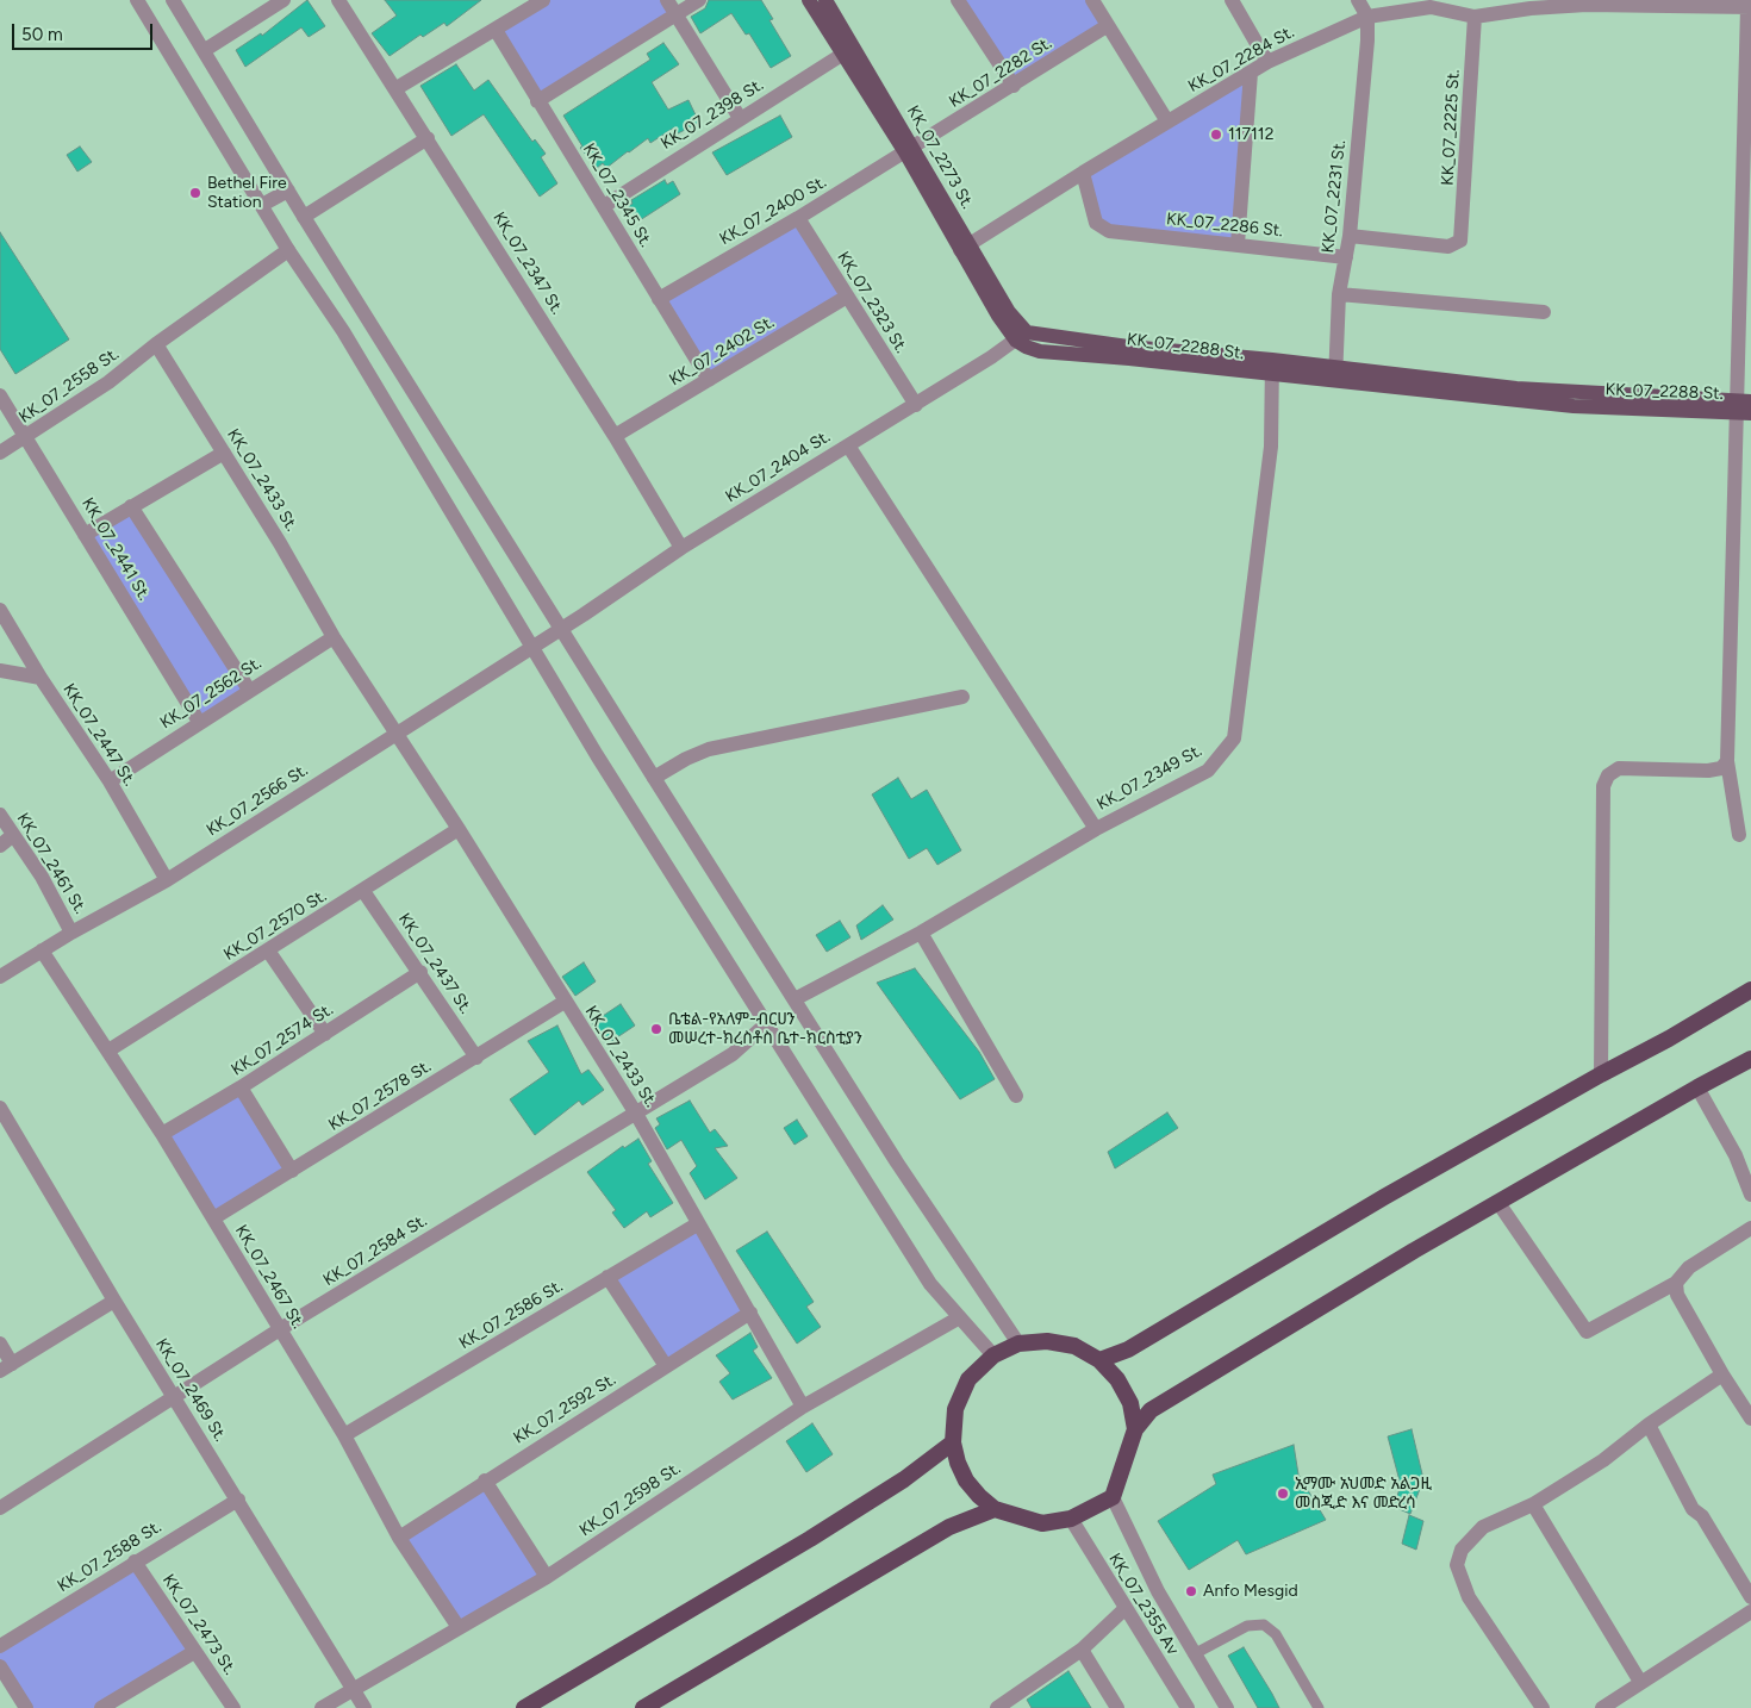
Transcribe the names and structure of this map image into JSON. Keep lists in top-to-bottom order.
{
  "streets": {
    "main road": ["KK_07_2273 St.", "KK_07_2288 St."],
    "street": [
      "KK_07_2284 St.",
      "KK_07_2282 St.",
      "KK_07_2398 St.",
      "KK_07_2225 St.",
      "KK_07_2345 St.",
      "KK_07_2231 St.",
      "KK_07_2400 St.",
      "KK_07_2286 St.",
      "KK_07_2347 St.",
      "KK_07_2323 St.",
      "KK_07_2402 St.",
      "KK_07_2558 St.",
      "KK_07_2404 St.",
      "KK_07_2433 St.",
      "KK_07_2441 St.",
      "KK_07_2562 St.",
      "KK_07_2447 St.",
      "KK_07_2349 St.",
      "KK_07_2566 St.",
      "KK_07_2461 St.",
      "KK_07_2570 St.",
      "KK_07_2437 St.",
      "KK_07_2574 St.",
      "KK_07_2578 St.",
      "KK_07_2584 St.",
      "KK_07_2467 St.",
      "KK_07_2586 St.",
      "KK_07_2469 St.",
      "KK_07_2592 St.",
      "KK_07_2598 St.",
      "KK_07_2588 St.",
      "KK_07_2355 Av",
      "KK_07_2473 St."
    ]
  },
  "crossings": [
    ["KK_07_2284 St.", "KK_07_2225 St."],
    ["KK_07_2284 St.", "KK_07_2273 St."],
    ["KK_07_2284 St.", "KK_07_2231 St."],
    ["KK_07_2284 St.", "KK_07_2286 St."],
    ["KK_07_2282 St.", "KK_07_2273 St."],
    ["KK_07_2282 St.", "KK_07_2400 St."],
    ["KK_07_2398 St.", "KK_07_2273 St."],
    ["KK_07_2398 St.", "KK_07_2345 St."],
    ["KK_07_2225 St.", "KK_07_2231 St."],
    ["KK_07_2273 St.", "KK_07_2400 St."],
    ["KK_07_2273 St.", "KK_07_2288 St."],
    ["KK_07_2273 St.", "KK_07_2404 St."],
    ["KK_07_2345 St.", "KK_07_2400 St."],
    ["KK_07_2345 St.", "KK_07_2402 St."],
    ["KK_07_2231 St.", "KK_07_2286 St."],
    ["KK_07_2231 St.", "KK_07_2288 St."],
    ["KK_07_2400 St.", "KK_07_2323 St."],
    ["KK_07_2347 St.", "KK_07_2402 St."],
    ["KK_07_2347 St.", "KK_07_2404 St."],
    ["KK_07_2323 St.", "KK_07_2402 St."],
    ["KK_07_2323 St.", "KK_07_2404 St."],
    ["KK_07_2288 St.", "KK_07_2404 St."],
    ["KK_07_2288 St.", "KK_07_2349 St."],
    ["KK_07_2558 St.", "KK_07_2433 St."],
    ["KK_07_2558 St.", "KK_07_2441 St."],
    ["KK_07_2404 St.", "KK_07_2566 St."],
    ["KK_07_2433 St.", "KK_07_2562 St."],
    ["KK_07_2433 St.", "KK_07_2566 St."],
    ["KK_07_2433 St.", "KK_07_2570 St."],
    ["KK_07_2433 St.", "KK_07_2578 St."],
    ["KK_07_2433 St.", "KK_07_2584 St."],
    ["KK_07_2433 St.", "KK_07_2586 St."],
    ["KK_07_2433 St.", "KK_07_2592 St."],
    ["KK_07_2433 St.", "KK_07_2598 St."],
    ["KK_07_2441 St.", "KK_07_2562 St."],
    ["KK_07_2562 St.", "KK_07_2447 St."],
    ["KK_07_2447 St.", "KK_07_2566 St."],
    ["KK_07_2566 St.", "KK_07_2461 St."],
    ["KK_07_2566 St.", "KK_07_2467 St."],
    ["KK_07_2570 St.", "KK_07_2437 St."],
    ["KK_07_2570 St.", "KK_07_2467 St."],
    ["KK_07_2437 St.", "KK_07_2574 St."],
    ["KK_07_2437 St.", "KK_07_2578 St."],
    ["KK_07_2574 St.", "KK_07_2467 St."],
    ["KK_07_2578 St.", "KK_07_2467 St."],
    ["KK_07_2584 St.", "KK_07_2467 St."],
    ["KK_07_2584 St.", "KK_07_2469 St."],
    ["KK_07_2467 St.", "KK_07_2586 St."],
    ["KK_07_2467 St.", "KK_07_2592 St."],
    ["KK_07_2467 St.", "KK_07_2598 St."],
    ["KK_07_2469 St.", "KK_07_2598 St."],
    ["KK_07_2469 St.", "KK_07_2588 St."],
    ["KK_07_2588 St.", "KK_07_2473 St."]
  ],
  "places": [
    "117112",
    "Bethel Fire Station",
    "ቤቴል-የአለም-ብርሀን መሠረተ-ክረስቶስ ቤተ-ክርስቲያን",
    "ኢማሙ አህመድ አልጋዚ መስጂድ እና መድረሳ",
    "Anfo Mesgid"
  ],
  "scale_bar": "50 m"
}
